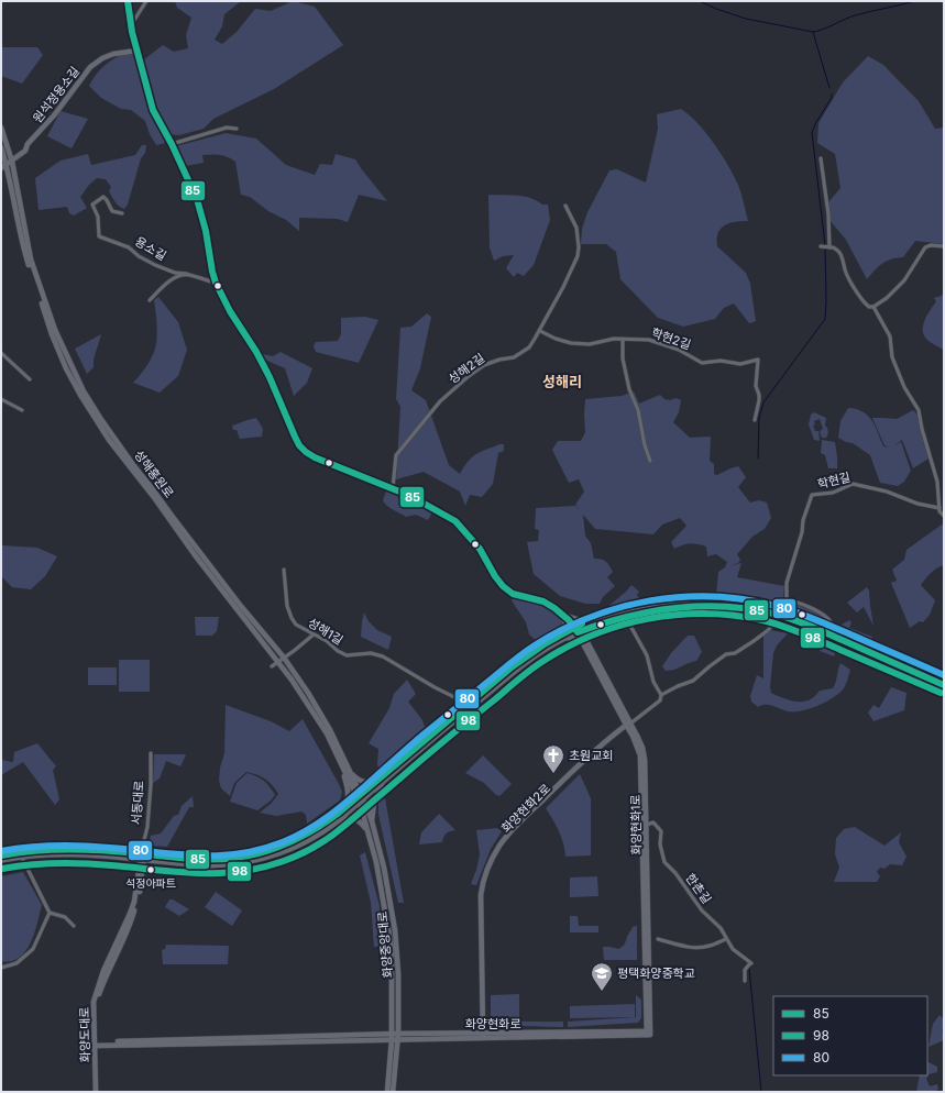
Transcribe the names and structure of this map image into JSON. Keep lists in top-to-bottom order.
{
  "streets": {
    "street": [
      "원석정용소길",
      "용소길",
      "학현2길",
      "성해2길",
      "성해홍원로",
      "학현길",
      "성해1길",
      "서동대로",
      "화양현화2로",
      "화양현화1로",
      "한촌길",
      "화양중앙대로",
      "화양현화로",
      "화양도대로"
    ]
  },
  "crossings": [
    ["원석정용소길", "성해홍원로"],
    ["학현2길", "성해2길"],
    ["성해홍원로", "화양중앙대로"],
    ["학현길", "화양현화2로"],
    ["학현길", "화양현화1로"],
    ["서동대로", "화양도대로"],
    ["화양현화2로", "화양현화1로"],
    ["화양현화2로", "화양현화로"],
    ["화양현화1로", "한촌길"],
    ["화양현화1로", "화양현화로"],
    ["화양중앙대로", "화양현화로"]
  ],
  "districts": ["성해리"],
  "places": {
    "church": ["초원교회"],
    "other": ["석정아파트"],
    "school or university": ["평택화양중학교"]
  },
  "lines": ["transit line 85", "transit line 80", "transit line 98"],
  "legend": ["85", "98", "80"]
}
